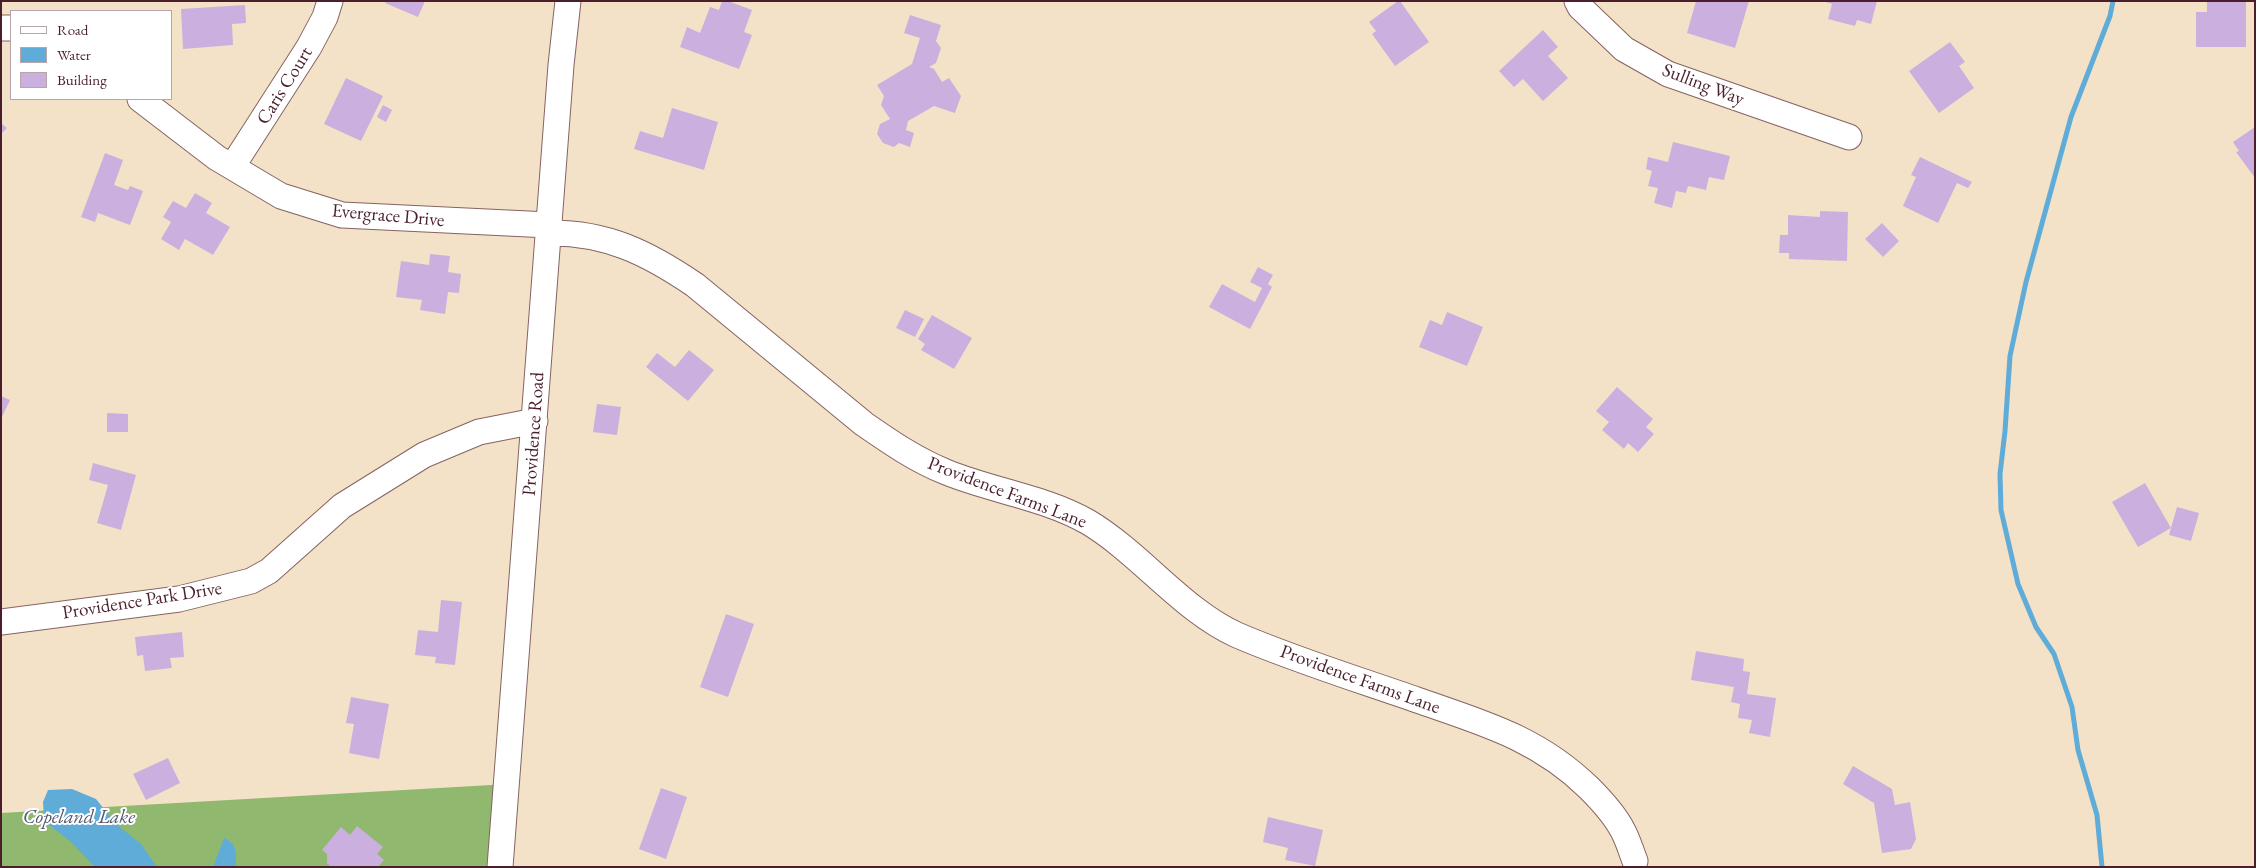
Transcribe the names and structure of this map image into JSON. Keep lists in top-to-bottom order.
{
  "streets": {
    "street": [
      "Sulling Way",
      "Caris Court",
      "Evergrace Drive",
      "Providence Road",
      "Providence Farms Lane",
      "Providence Park Drive"
    ]
  },
  "crossings": [
    ["Caris Court", "Evergrace Drive"],
    ["Evergrace Drive", "Providence Road"],
    ["Evergrace Drive", "Providence Farms Lane"],
    ["Providence Road", "Providence Farms Lane"],
    ["Providence Road", "Providence Park Drive"]
  ],
  "water": ["Copeland Lake"],
  "legend": ["Road", "Water", "Building"]
}
